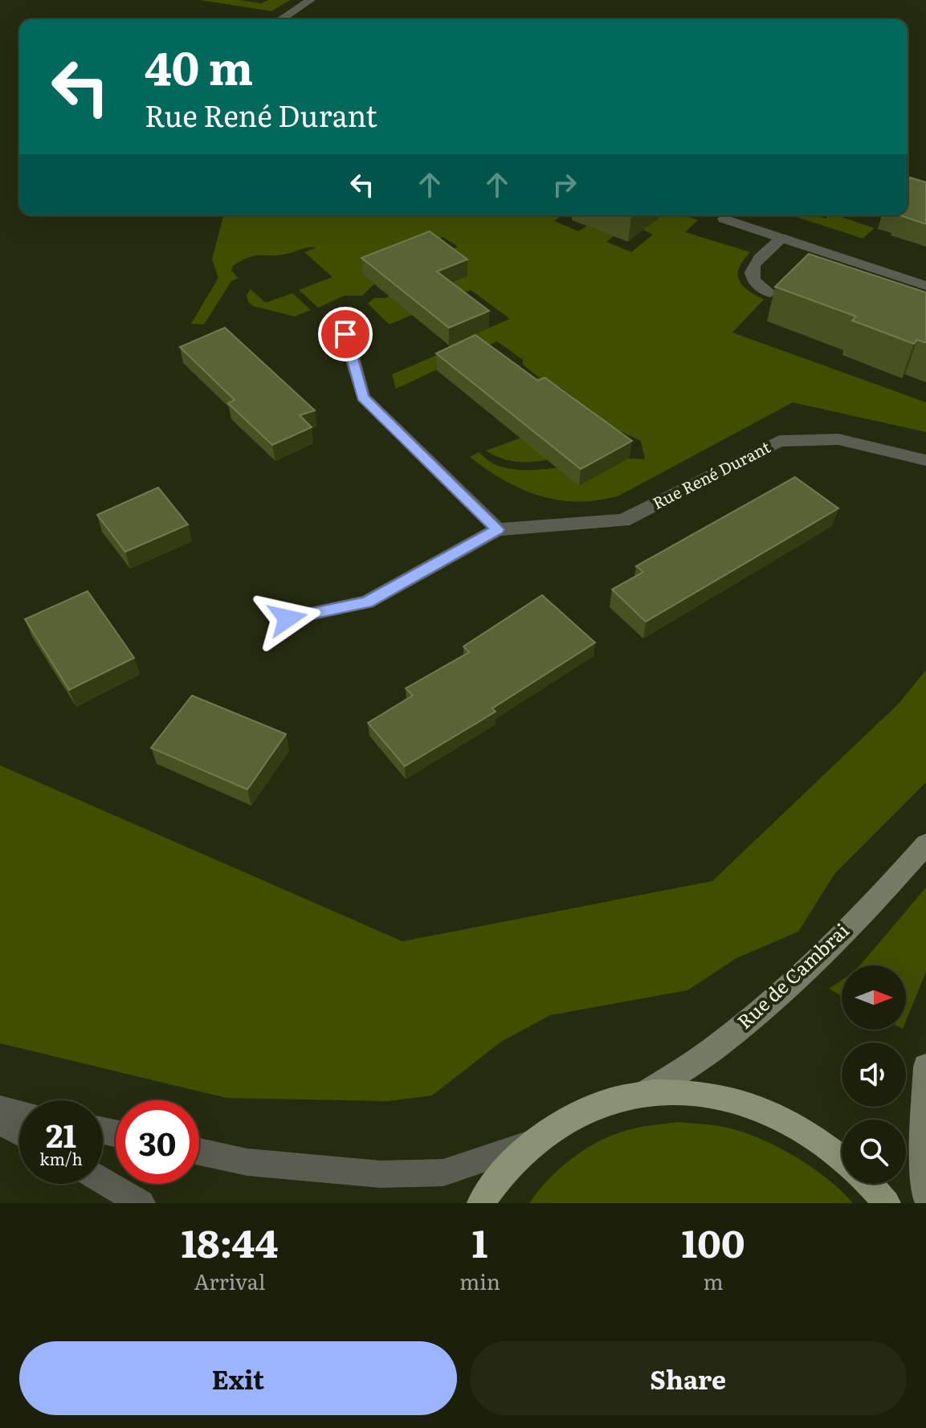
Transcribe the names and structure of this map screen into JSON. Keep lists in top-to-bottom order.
{
  "streets": {
    "main road": ["Rue de Cambrai"],
    "street": ["Rue René Durant"]
  },
  "north": "right",
  "page": {
    "turn": ["40 m", "Rue René Durant"],
    "speed": "21 km/h",
    "limit": "30",
    "eta": [
      "18:44",
      "Arrival",
      "1",
      "min",
      "100",
      "m"
    ],
    "buttons": ["Exit", "Share"]
  }
}
